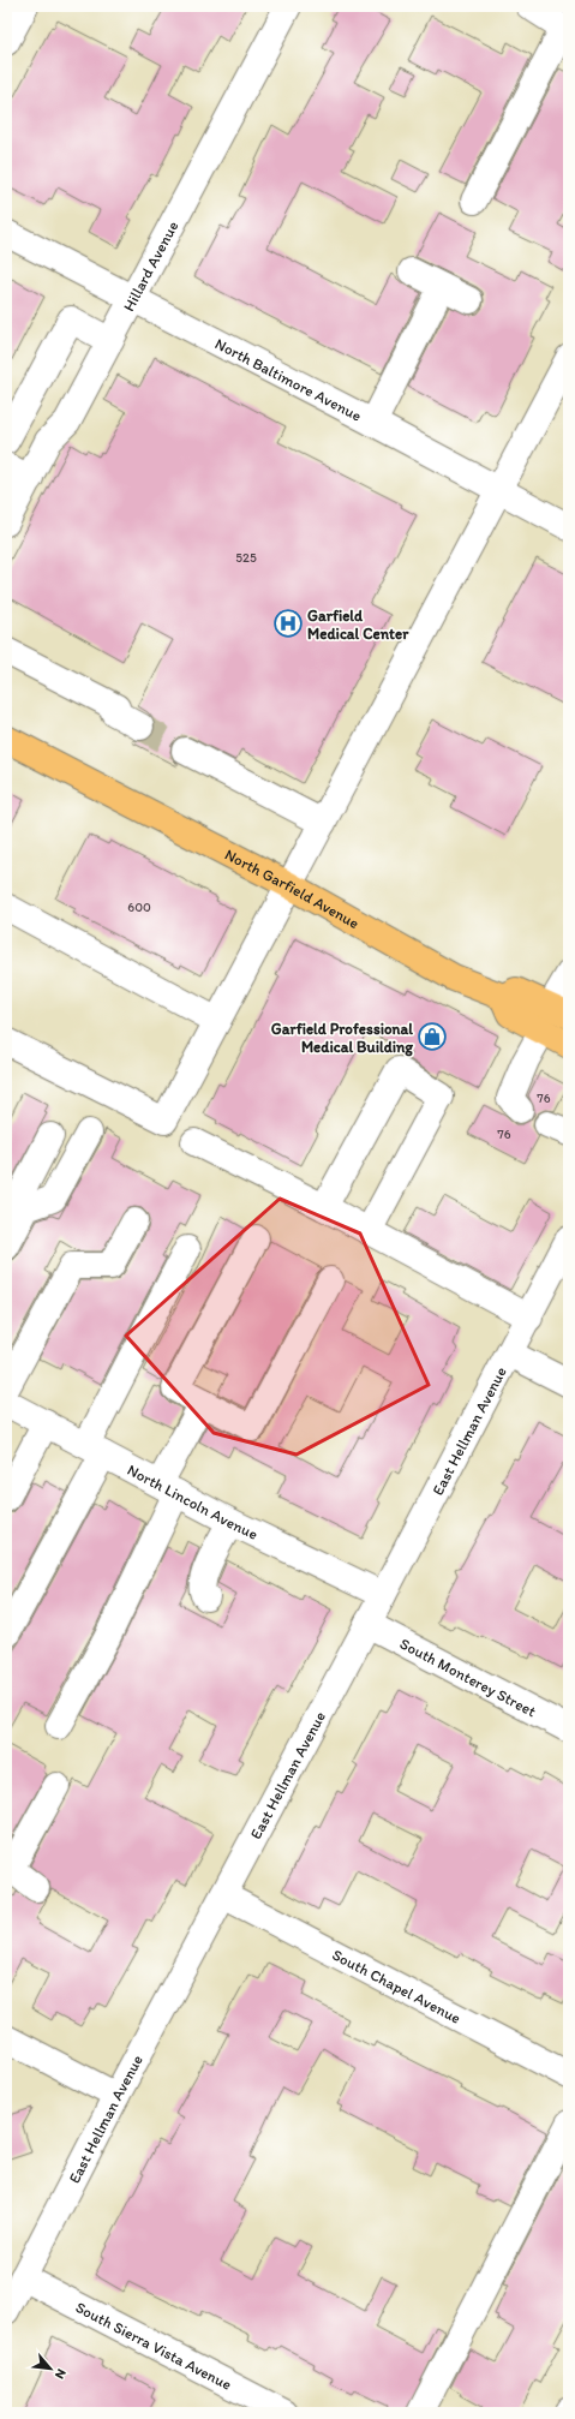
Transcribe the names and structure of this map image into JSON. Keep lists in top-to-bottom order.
{
  "streets": {
    "main road": ["North Garfield Avenue"],
    "street": [
      "Hillard Avenue",
      "North Baltimore Avenue",
      "East Hellman Avenue",
      "North Lincoln Avenue",
      "South Monterey Street",
      "South Chapel Avenue",
      "South Sierra Vista Avenue"
    ]
  },
  "crossings": [
    ["Hillard Avenue", "North Baltimore Avenue"],
    ["East Hellman Avenue", "North Lincoln Avenue"],
    ["East Hellman Avenue", "South Monterey Street"],
    ["East Hellman Avenue", "South Chapel Avenue"],
    ["East Hellman Avenue", "South Sierra Vista Avenue"]
  ],
  "places": {
    "hospital": ["Garfield Medical Center"],
    "shop": ["Garfield Professional Medical Building"]
  },
  "house_numbers": [
    "525",
    "600",
    "76",
    "76"
  ],
  "north": "bottom right"
}
